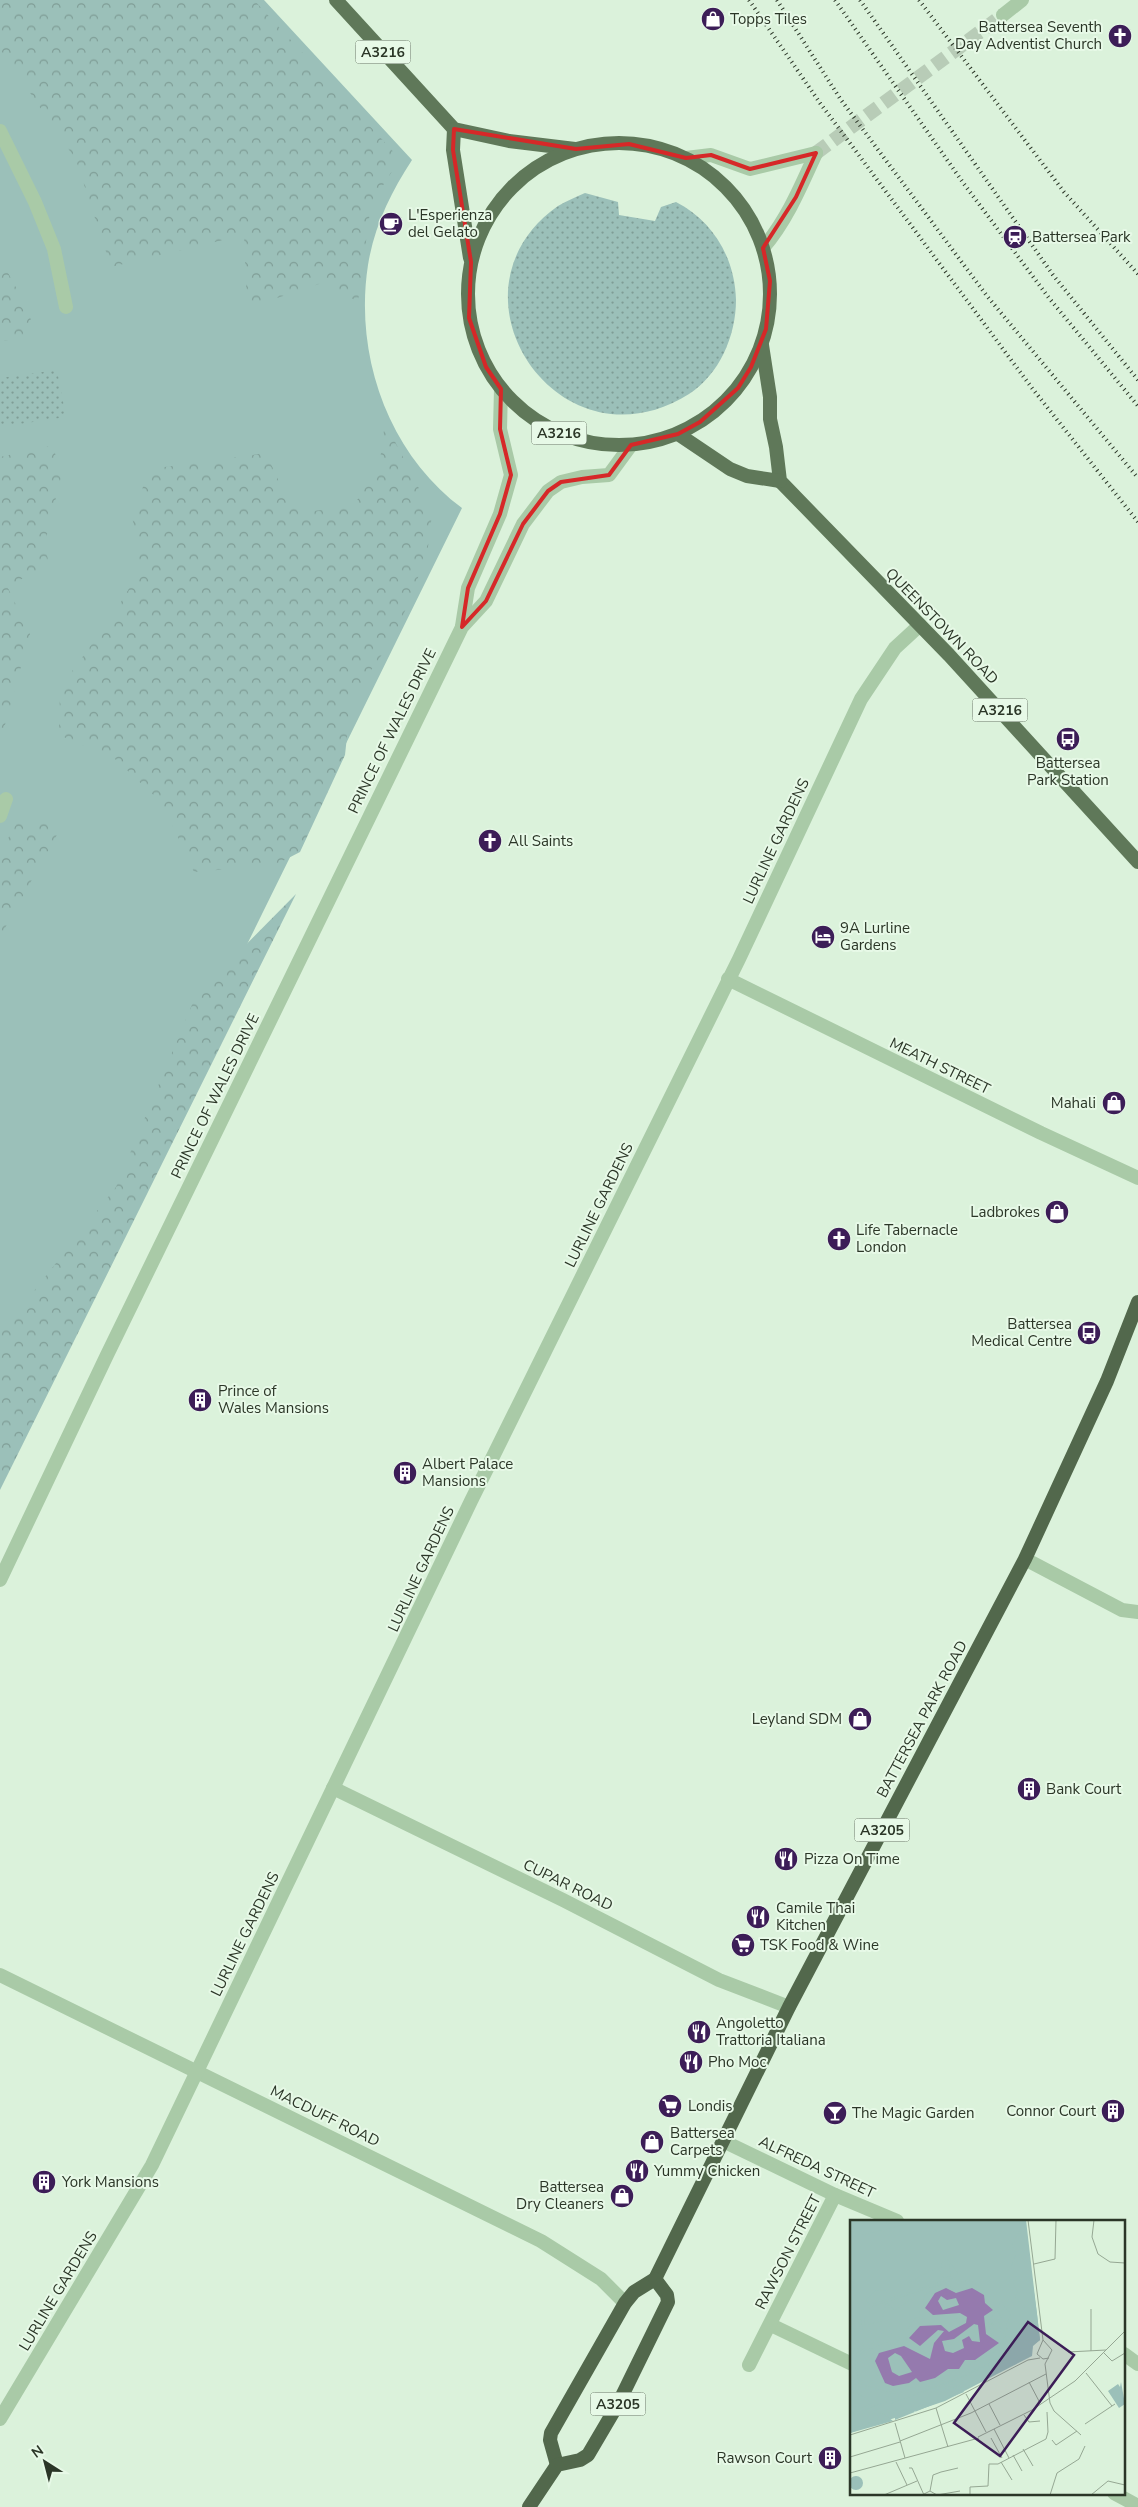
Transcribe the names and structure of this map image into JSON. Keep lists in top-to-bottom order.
{
  "streets": {
    "highway": ["BATTERSEA PARK ROAD", "A3205"],
    "main road": ["A3216", "QUEENSTOWN ROAD"],
    "street": [
      "PRINCE OF WALES DRIVE",
      "LURLINE GARDENS",
      "MEATH STREET",
      "CUPAR ROAD",
      "MACDUFF ROAD",
      "ALFREDA STREET",
      "RAWSON STREET"
    ]
  },
  "crossings": [
    ["A3216", "QUEENSTOWN ROAD"],
    ["A3216", "PRINCE OF WALES DRIVE"],
    ["QUEENSTOWN ROAD", "LURLINE GARDENS"],
    ["LURLINE GARDENS", "MEATH STREET"],
    ["LURLINE GARDENS", "CUPAR ROAD"],
    ["LURLINE GARDENS", "MACDUFF ROAD"],
    ["BATTERSEA PARK ROAD", "A3205"],
    ["BATTERSEA PARK ROAD", "CUPAR ROAD"],
    ["BATTERSEA PARK ROAD", "ALFREDA STREET"],
    ["A3205", "MACDUFF ROAD"],
    ["ALFREDA STREET", "RAWSON STREET"]
  ],
  "places": {
    "shop": [
      "Topps Tiles",
      "Mahali",
      "Ladbrokes",
      "Leyland SDM",
      "Battersea Carpets",
      "Battersea Dry Cleaners"
    ],
    "church": ["Battersea Seventh Day Adventist Church", "All Saints", "Life Tabernacle London"],
    "cafe": ["L'Esperienza del Gelato"],
    "station": ["Battersea Park"],
    "bus stop": ["Battersea Park Station", "Battersea Medical Centre"],
    "hotel": ["9A Lurline Gardens"],
    "building": [
      "Prince of Wales Mansions",
      "Albert Palace Mansions",
      "Bank Court",
      "Connor Court",
      "York Mansions",
      "Rawson Court"
    ],
    "restaurant": [
      "Pizza On Time",
      "Camile Thai Kitchen",
      "Angoletto Trattoria Italiana",
      "Pho Moc",
      "Yummy Chicken"
    ],
    "supermarket": ["TSK Food & Wine", "Londis"],
    "bar": ["The Magic Garden"]
  },
  "north": "top left"
}
